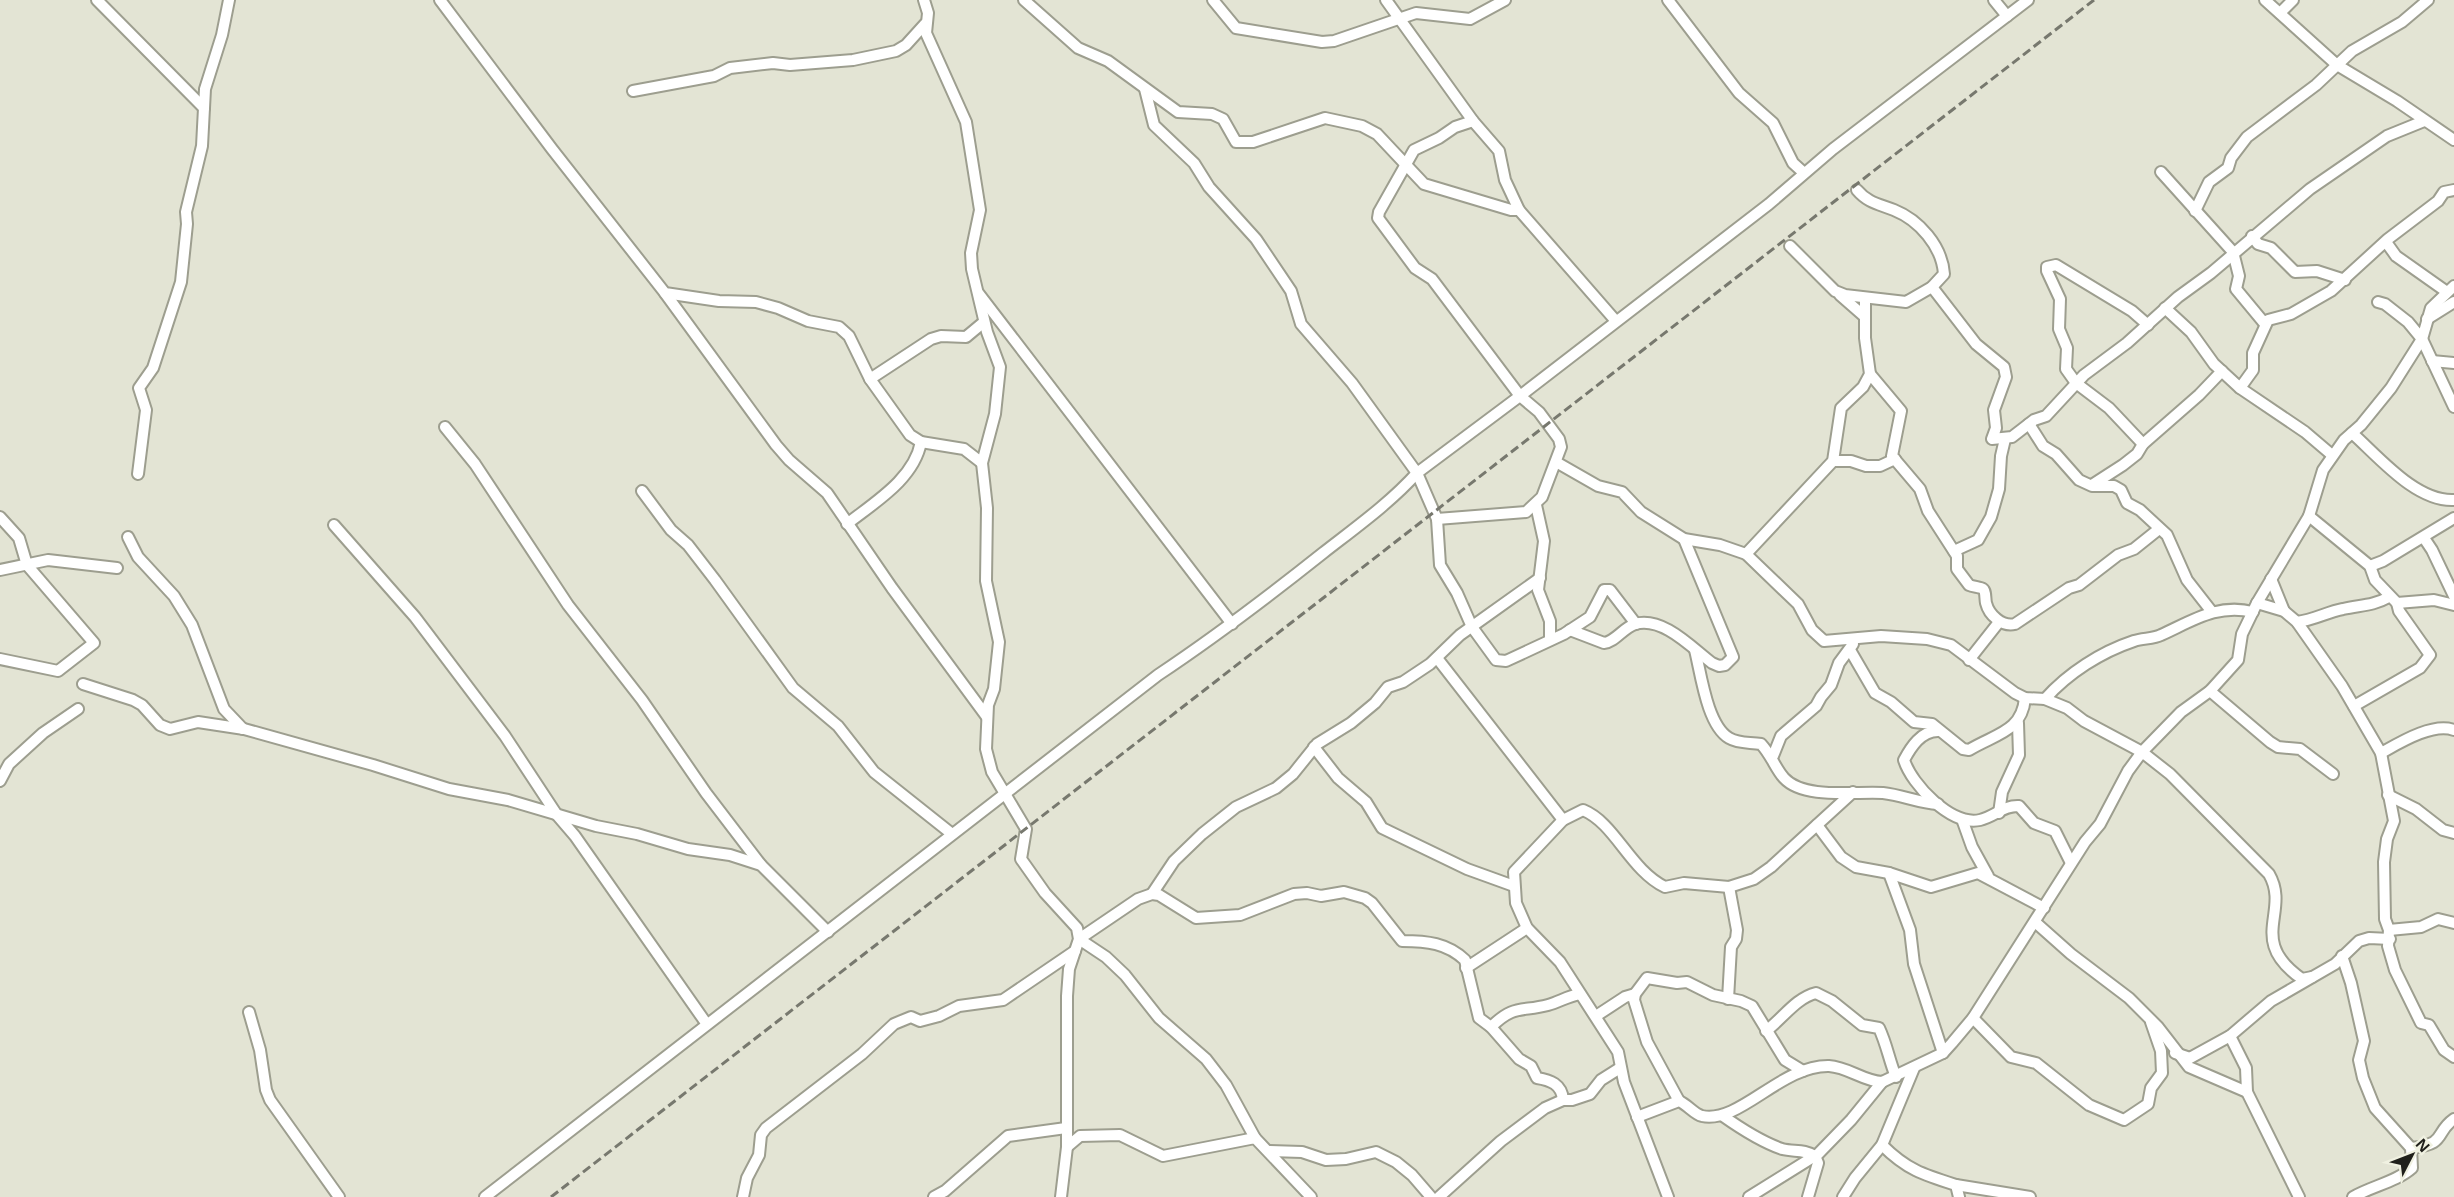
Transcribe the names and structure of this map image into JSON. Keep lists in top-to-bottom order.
{
  "north": "top right"
}
